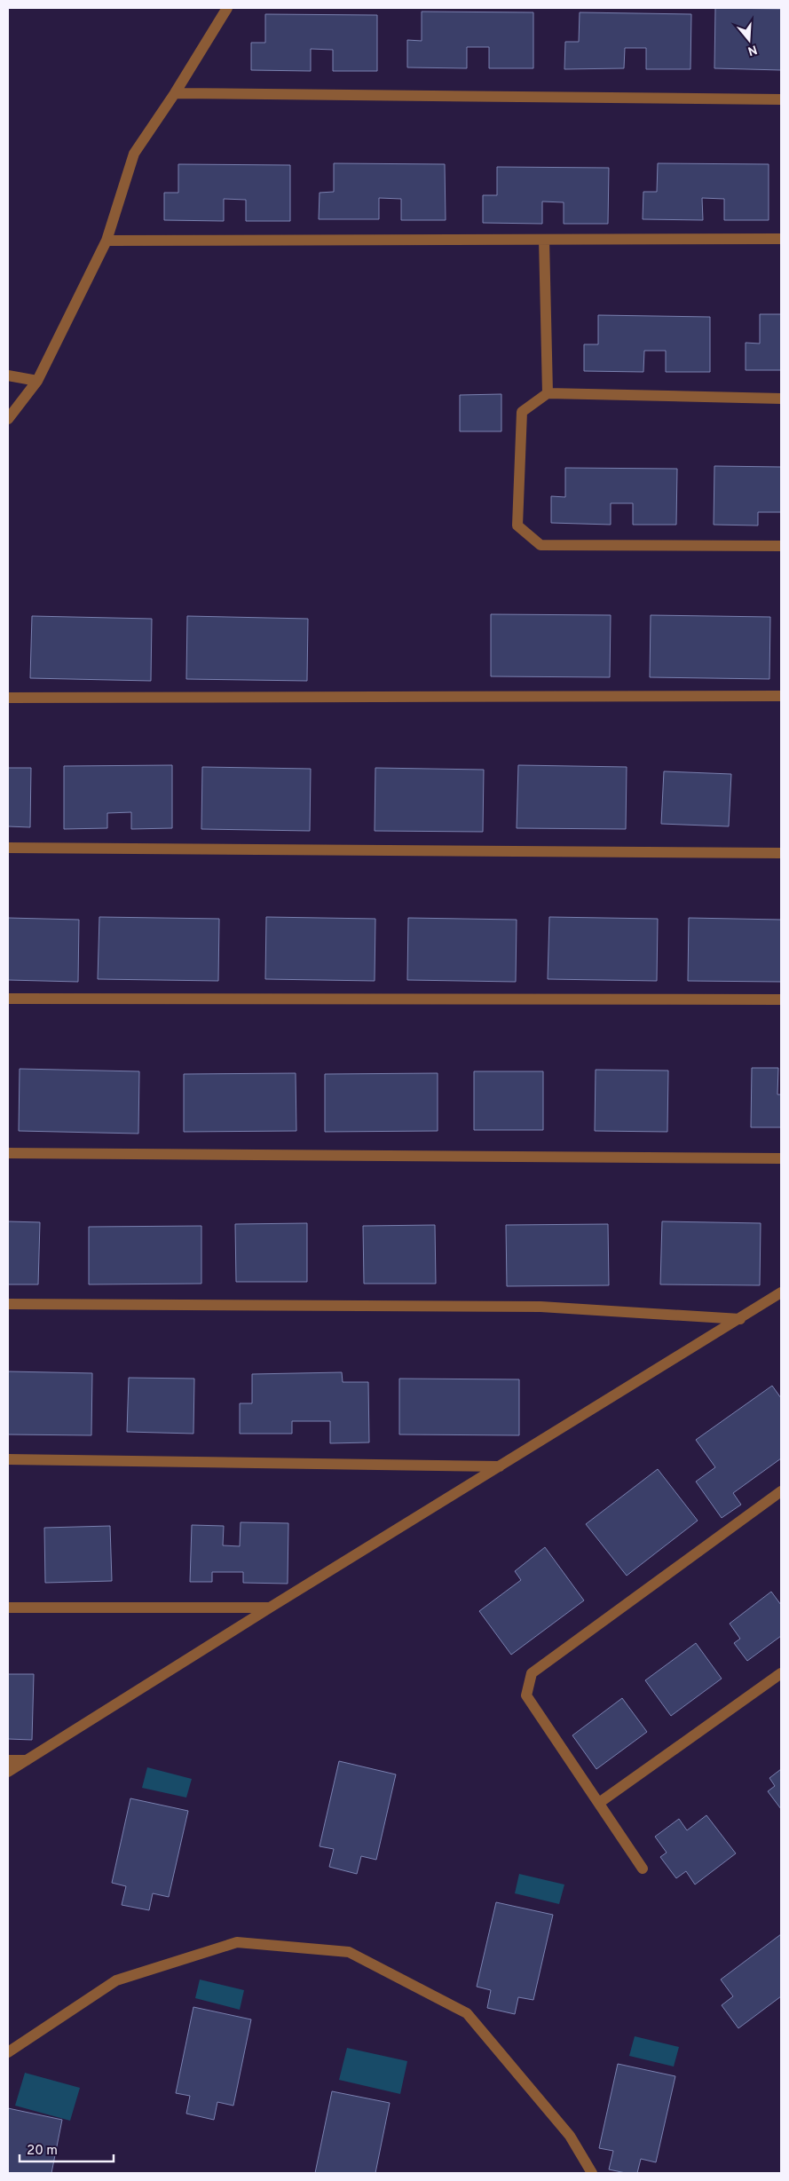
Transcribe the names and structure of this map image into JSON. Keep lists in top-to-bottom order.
{
  "scale_bar": "20 m",
  "north": "bottom"
}
